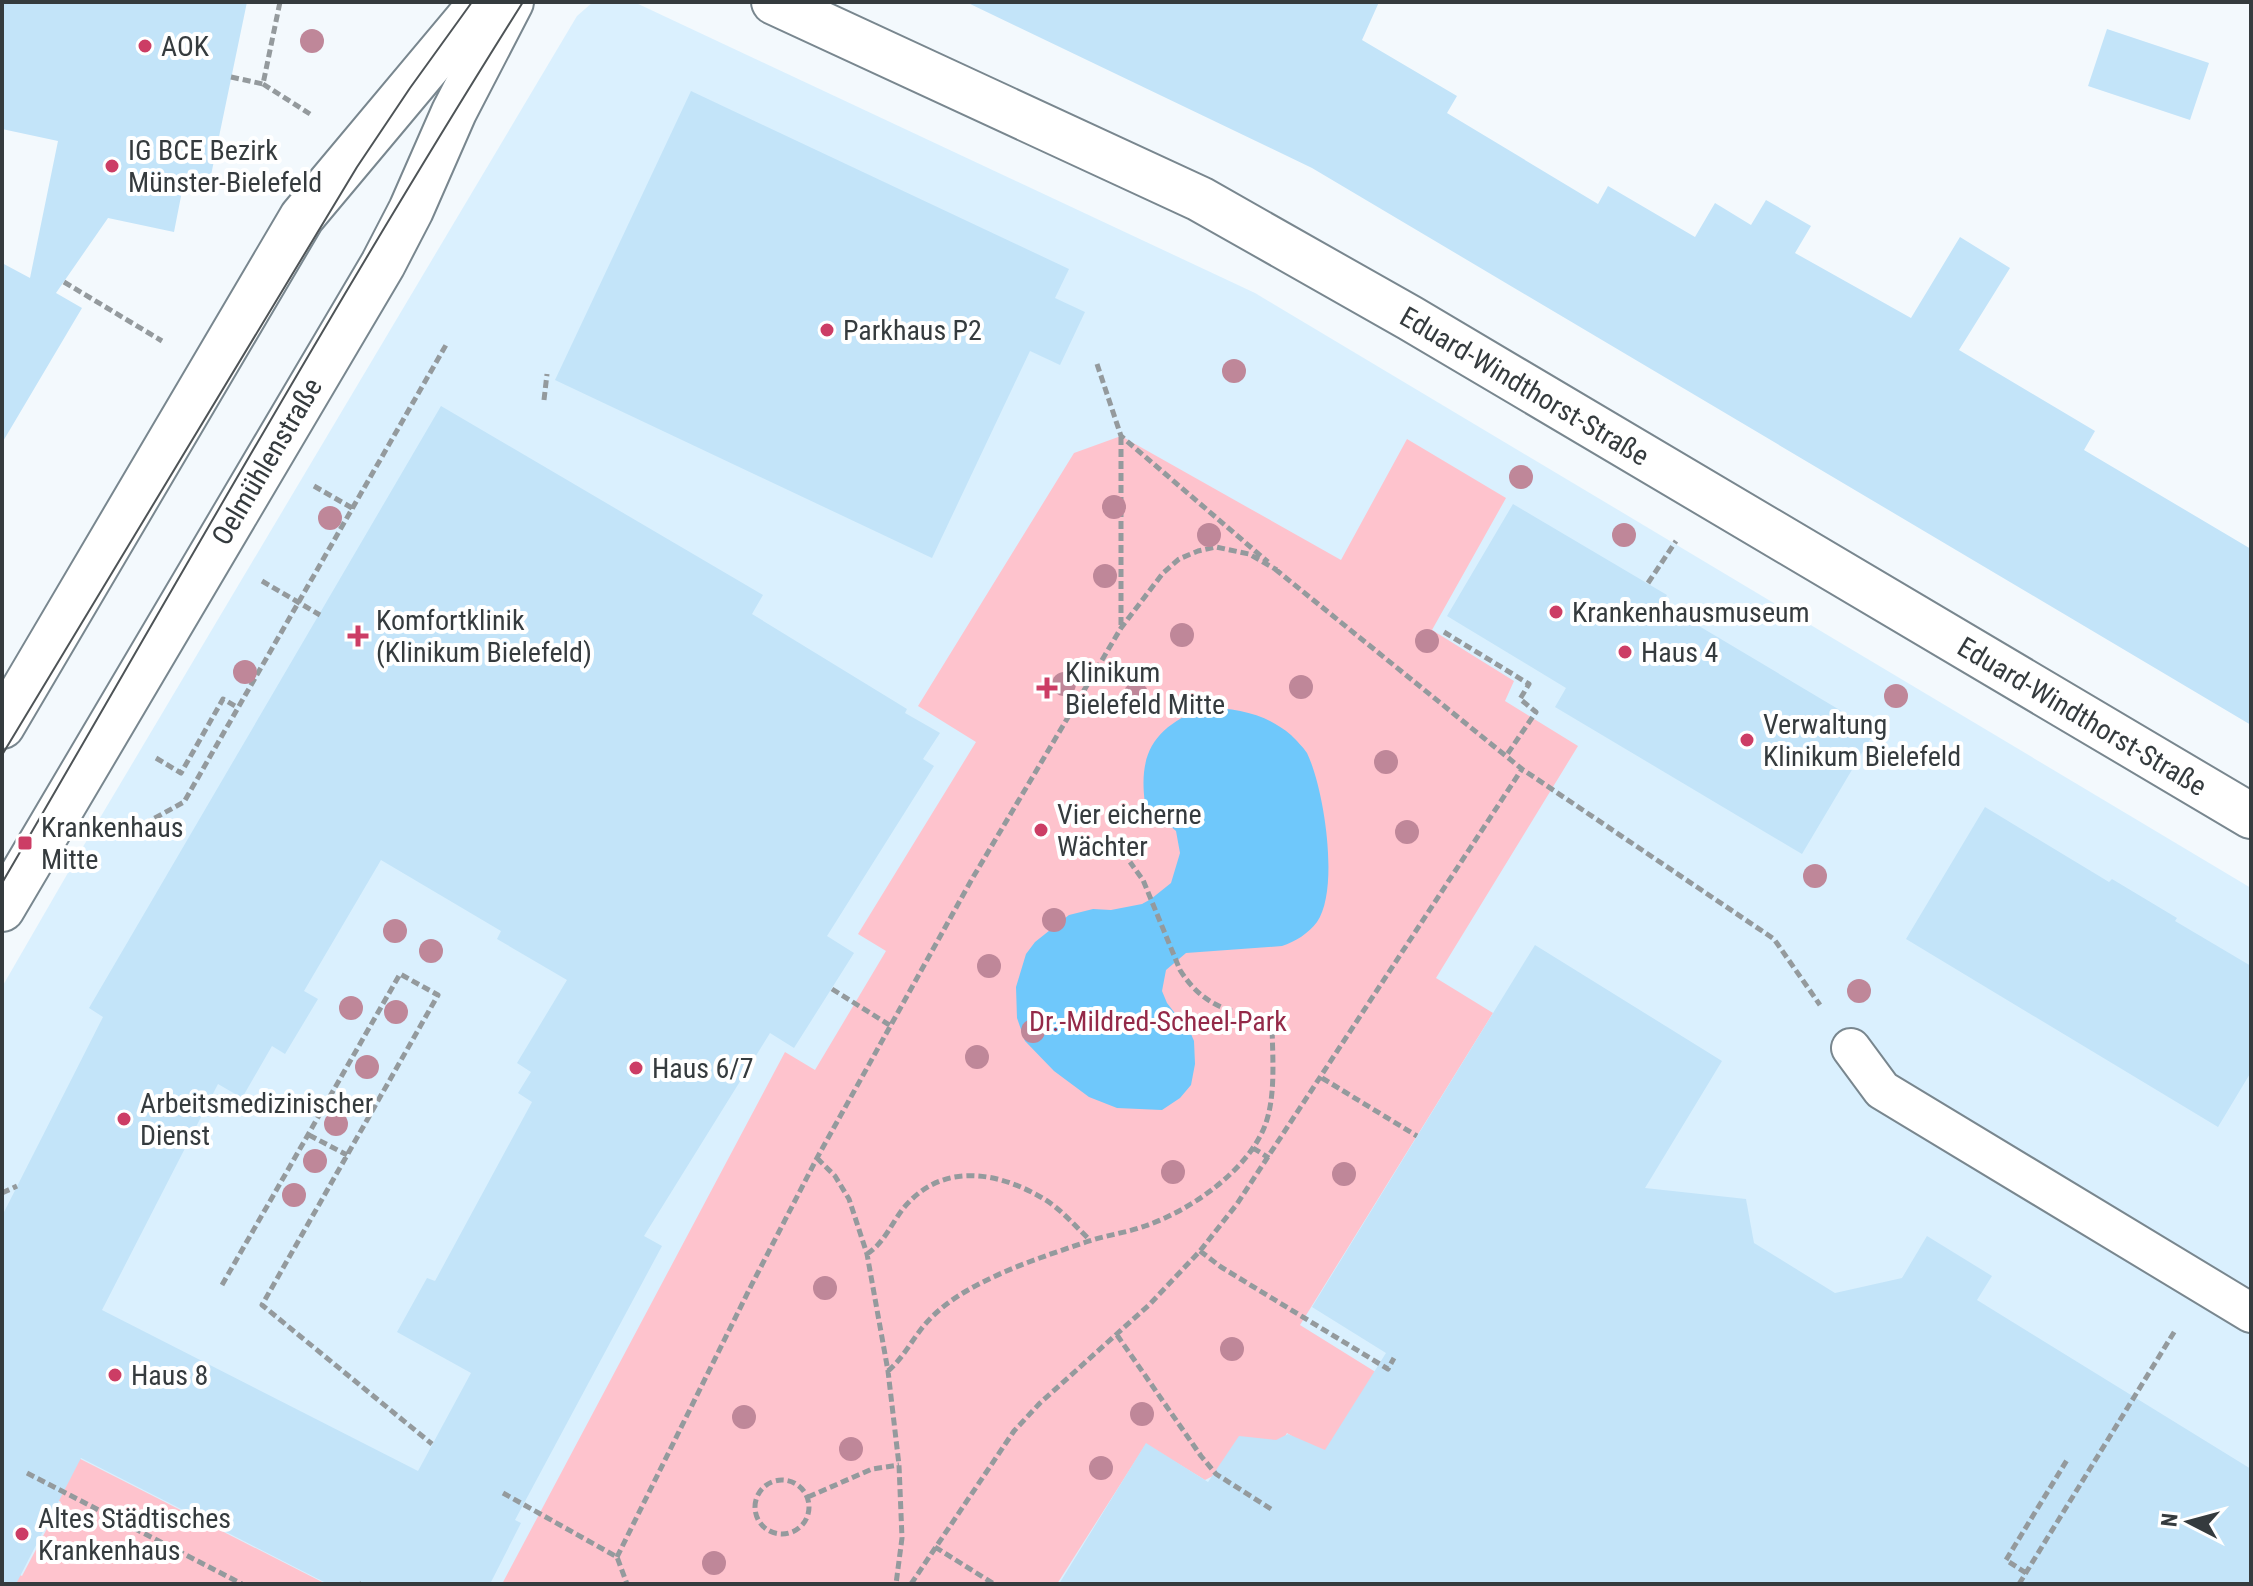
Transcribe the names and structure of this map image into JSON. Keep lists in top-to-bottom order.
{
  "streets": {
    "street": ["Eduard-Windthorst-Straße", "Oelmühlenstraße"]
  },
  "parks": ["Dr.-Mildred-Scheel-Park"],
  "places": {
    "other": [
      "AOK",
      "IG BCE Bezirk Münster-Bielefeld",
      "Parkhaus P2",
      "Krankenhausmuseum",
      "Haus 4",
      "Verwaltung Klinikum Bielefeld",
      "Vier eicherne Wächter",
      "Haus 6/7",
      "Arbeitsmedizinischer Dienst",
      "Haus 8",
      "Altes Städtisches Krankenhaus"
    ],
    "health": ["Komfortklinik (Klinikum Bielefeld)", "Klinikum Bielefeld Mitte"],
    "transit": ["Krankenhaus Mitte"]
  },
  "north": "left"
}
